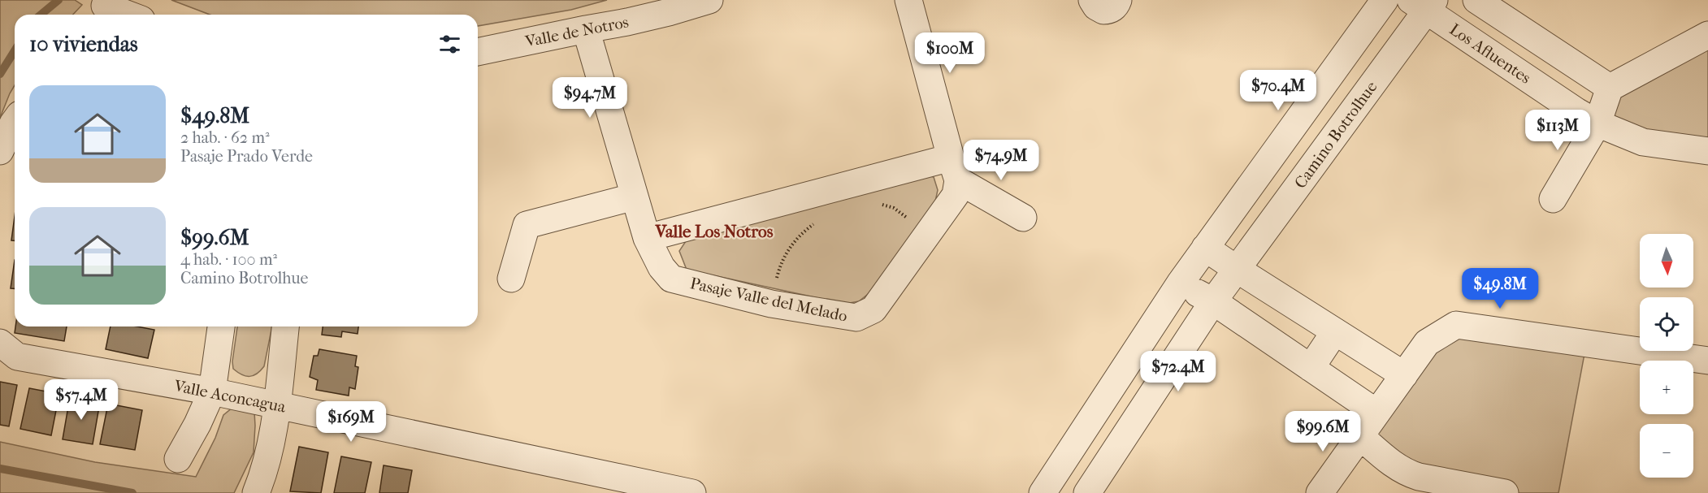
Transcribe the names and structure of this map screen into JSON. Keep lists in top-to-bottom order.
{
  "streets": {
    "street": [
      "Valle de Notros",
      "Los Afluentes",
      "Camino Botrolhue",
      "Pasaje Valle del Melado",
      "Valle Aconcagua"
    ]
  },
  "crossings": [
    ["Valle de Notros", "Pasaje Valle del Melado"],
    ["Los Afluentes", "Camino Botrolhue"]
  ],
  "districts": ["Valle Los Notros"],
  "north": "bottom",
  "page": {
    "heading": "10 viviendas",
    "price": [
      "$100M",
      "$70.4M",
      "$94.7M",
      "$113M",
      "$74.9M",
      "$49.8M",
      "$72.4M",
      "$57.4M",
      "$169M",
      "$99.6M"
    ],
    "list": [
      {
        "name": "$49.8M",
        "note": "2 hab. · 62 m² · Pasaje Prado Verde"
      },
      {
        "name": "$99.6M",
        "note": "4 hab. · 100 m² · Camino Botrolhue"
      }
    ],
    "map_buttons": ["+", "−"]
  }
}
